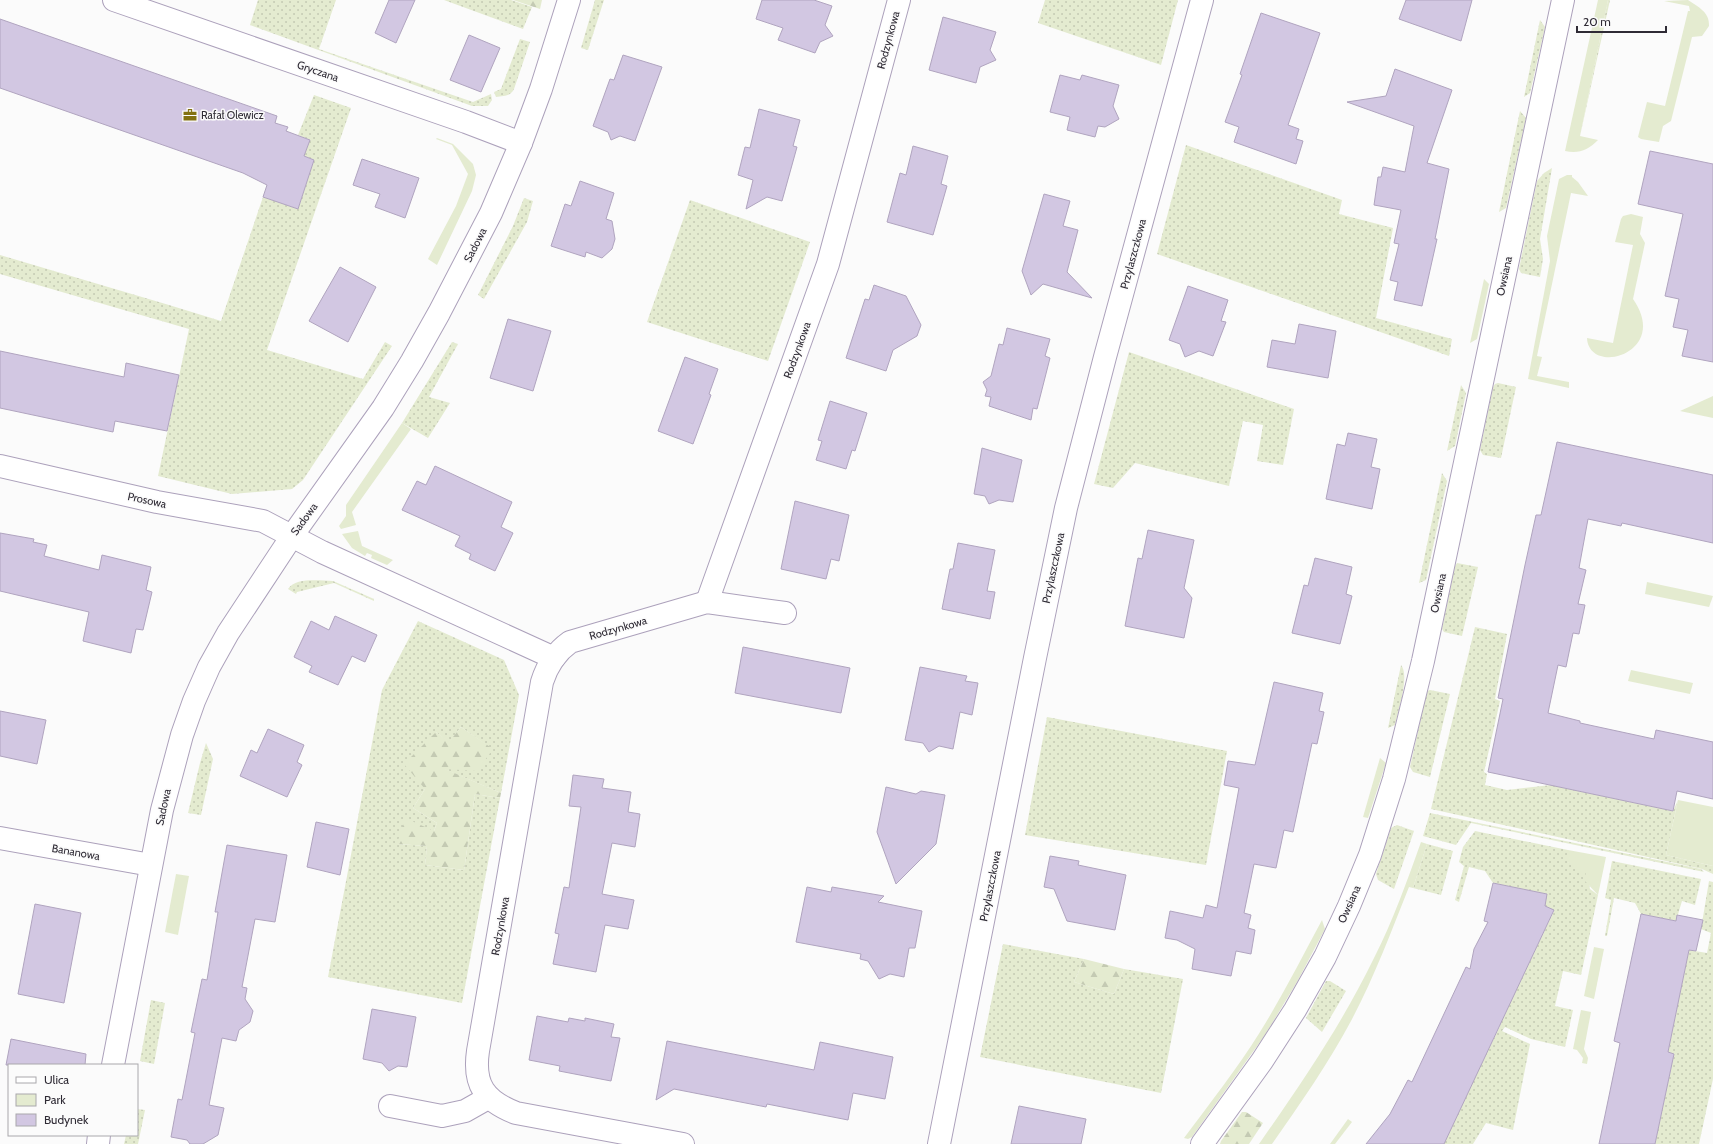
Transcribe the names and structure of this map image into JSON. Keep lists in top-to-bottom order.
{
  "streets": {
    "street": [
      "Rodzynkowa",
      "Gryczana",
      "Sadowa",
      "Przylaszczkowa",
      "Owsiana",
      "Prosowa",
      "Bananowa"
    ]
  },
  "crossings": [
    ["Rodzynkowa", "Prosowa"],
    ["Gryczana", "Sadowa"],
    ["Sadowa", "Prosowa"],
    ["Sadowa", "Bananowa"]
  ],
  "places": {
    "office": ["Rafał Olewicz"]
  },
  "legend": ["Ulica", "Park", "Budynek"],
  "scale_bar": "20 m"
}
